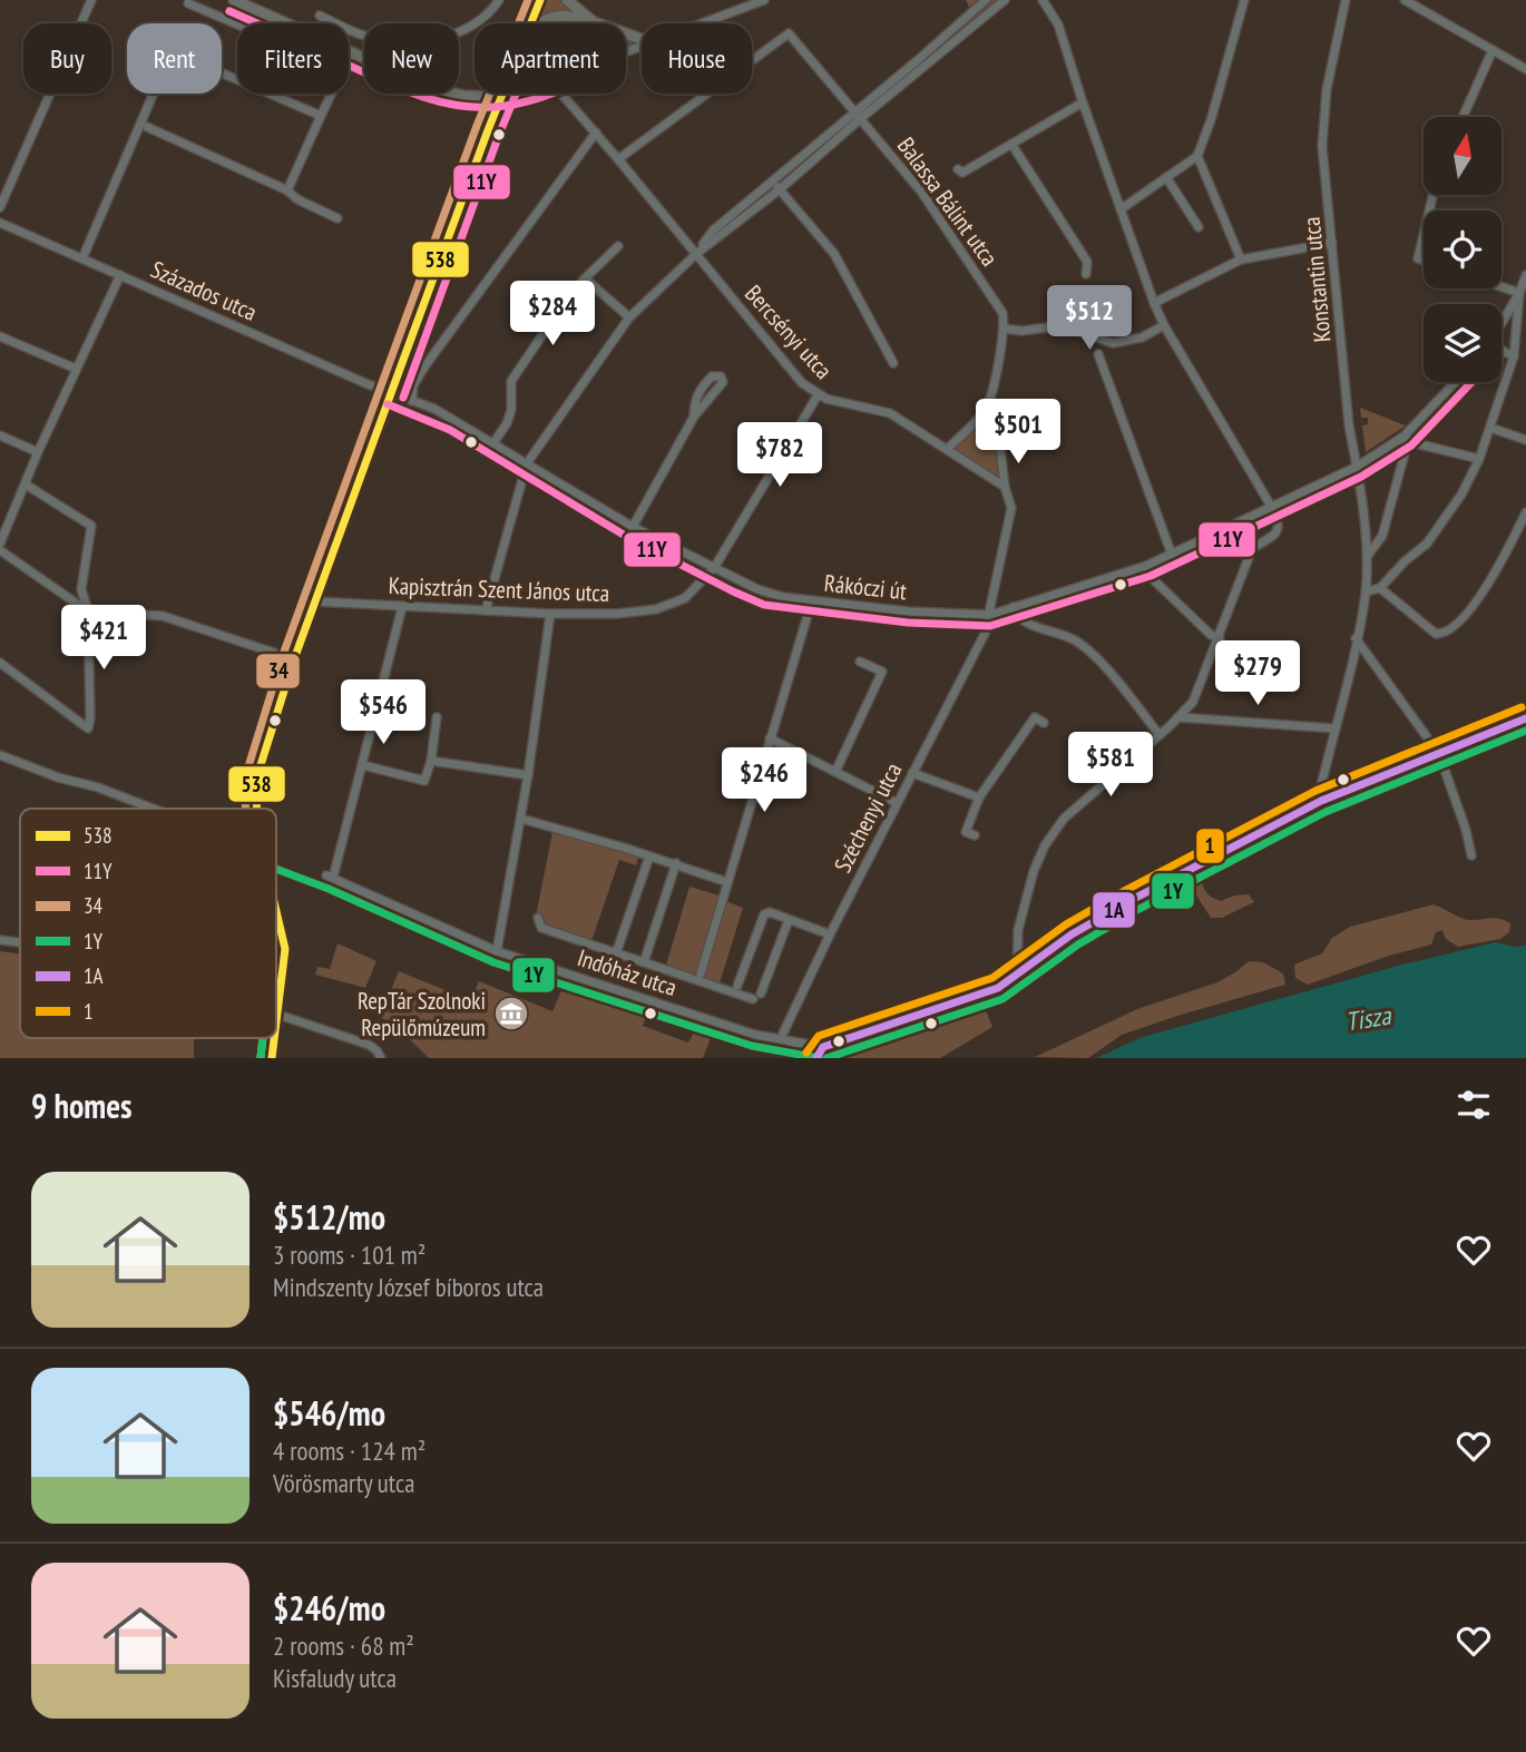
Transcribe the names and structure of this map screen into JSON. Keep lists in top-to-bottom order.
{
  "streets": {
    "street": [
      "Balassa Bálint utca",
      "Konstantin utca",
      "Százados utca",
      "Bercsényi utca",
      "Rákóczi út",
      "Kapisztrán Szent János utca",
      "Széchenyi utca",
      "Indóház utca"
    ]
  },
  "crossings": [
    ["Balassa Bálint utca", "Bercsényi utca"],
    ["Konstantin utca", "Rákóczi út"],
    ["Százados utca", "Rákóczi út"],
    ["Bercsényi utca", "Kapisztrán Szent János utca"],
    ["Rákóczi út", "Kapisztrán Szent János utca"],
    ["Rákóczi út", "Széchenyi utca"],
    ["Széchenyi utca", "Indóház utca"]
  ],
  "water": ["Tisza"],
  "places": {
    "museum": ["RepTár Szolnoki Repülőmúzeum"]
  },
  "lines": [
    "transit line 538",
    "transit line 34",
    "transit line 11Y",
    "transit line 1",
    "transit line 1A",
    "transit line 1Y"
  ],
  "legend": [
    "538",
    "11Y",
    "34",
    "1Y",
    "1A",
    "1"
  ],
  "north": "top",
  "page": {
    "chip": [
      "Buy",
      "Rent",
      "Filters",
      "New",
      "Apartment",
      "House"
    ],
    "price": [
      "$284",
      "$512",
      "$501",
      "$782",
      "$421",
      "$279",
      "$546",
      "$581",
      "$246"
    ],
    "heading": "9 homes",
    "list": [
      {
        "name": "$512/mo",
        "note": "3 rooms · 101 m² · Mindszenty József bíboros utca"
      },
      {
        "name": "$546/mo",
        "note": "4 rooms · 124 m² · Vörösmarty utca"
      },
      {
        "name": "$246/mo",
        "note": "2 rooms · 68 m² · Kisfaludy utca"
      }
    ]
  }
}
